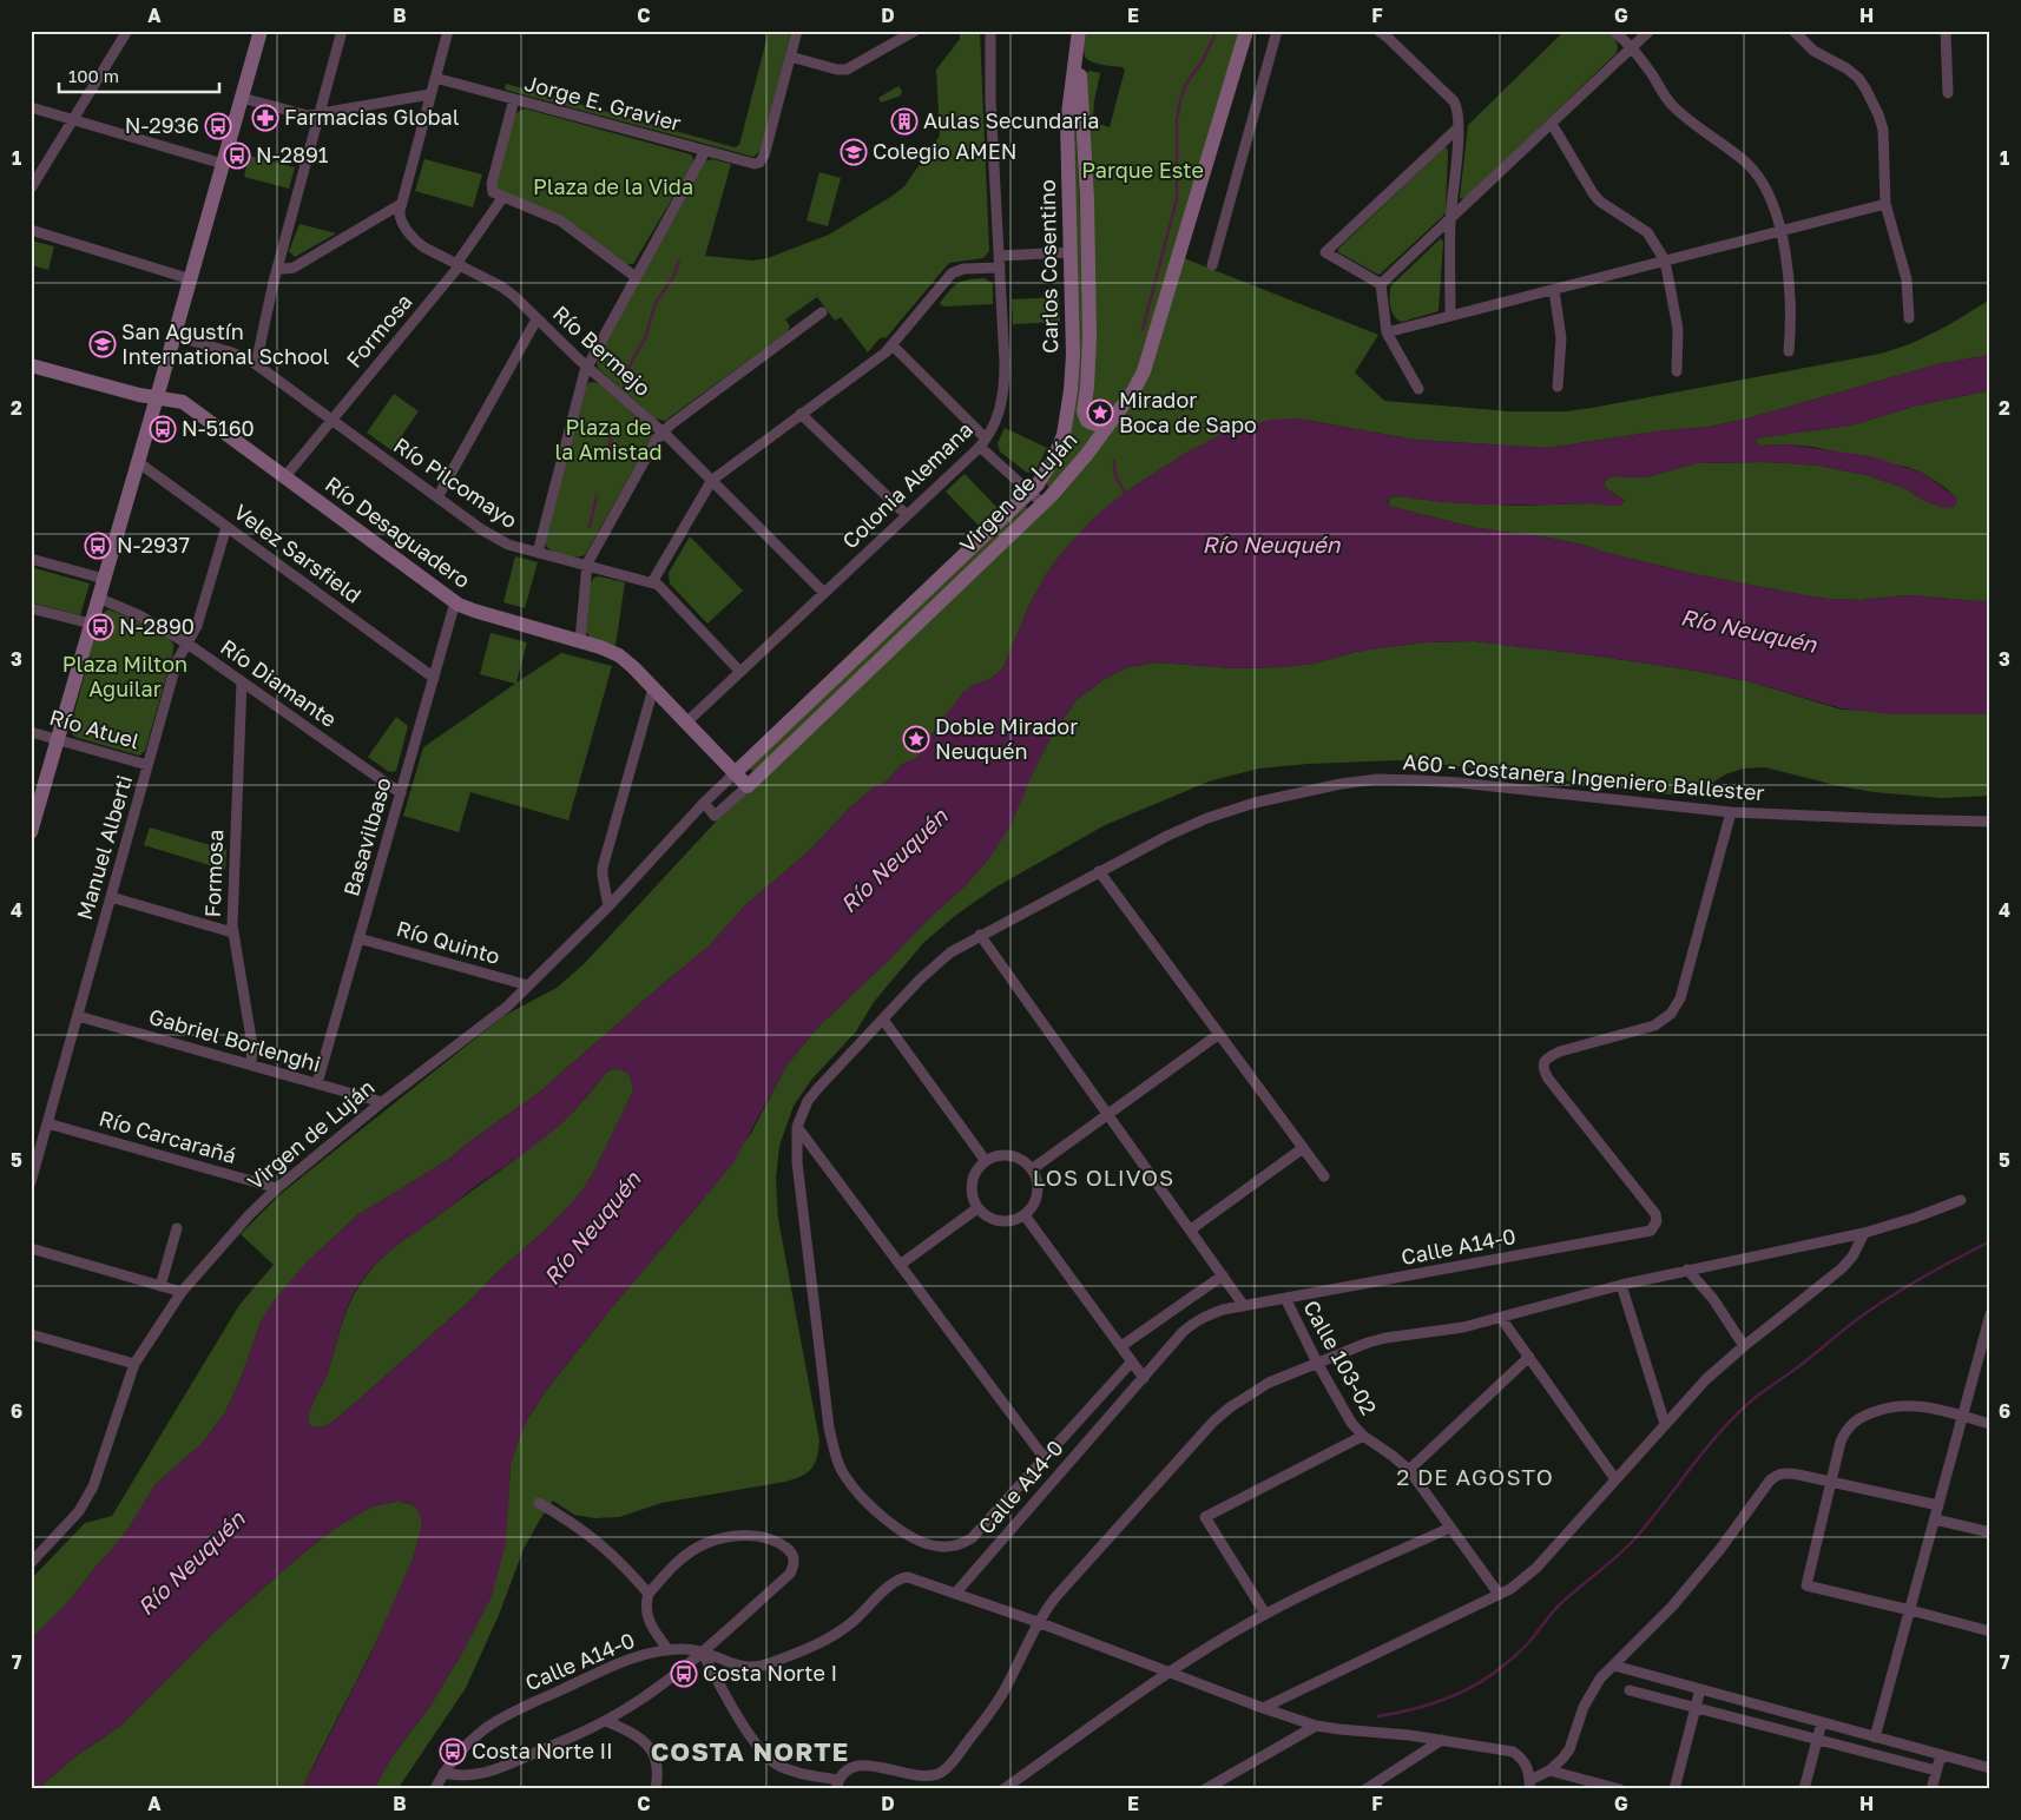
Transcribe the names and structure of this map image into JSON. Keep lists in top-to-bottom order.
{
  "streets": {
    "street": [
      "Jorge E. Gravier",
      "Carlos Cosentino",
      "Formosa",
      "Río Bermejo",
      "Río Pilcomayo",
      "Colonia Alemana",
      "Virgen de Luján",
      "Río Desaguadero",
      "Velez Sarsfield",
      "Río Diamante",
      "Río Atuel",
      "A60 - Costanera Ingeniero Ballester",
      "Basavilbaso",
      "Manuel Alberti",
      "Río Quinto",
      "Gabriel Borlenghi",
      "Río Carcarañá",
      "Calle A14-0",
      "Calle 103-02"
    ]
  },
  "crossings": [
    ["Carlos Cosentino", "Virgen de Luján"],
    ["Formosa", "Río Bermejo"],
    ["Formosa", "Río Pilcomayo"],
    ["Formosa", "Río Desaguadero"],
    ["Formosa", "Río Diamante"],
    ["Formosa", "Gabriel Borlenghi"],
    ["Río Bermejo", "Colonia Alemana"],
    ["Río Pilcomayo", "Colonia Alemana"],
    ["Colonia Alemana", "Río Desaguadero"],
    ["Virgen de Luján", "Río Desaguadero"],
    ["Virgen de Luján", "Río Quinto"],
    ["Virgen de Luján", "Gabriel Borlenghi"],
    ["Virgen de Luján", "Río Carcarañá"],
    ["Río Desaguadero", "Basavilbaso"],
    ["Velez Sarsfield", "Basavilbaso"],
    ["Velez Sarsfield", "Manuel Alberti"],
    ["Río Diamante", "Basavilbaso"],
    ["Río Diamante", "Manuel Alberti"],
    ["Río Atuel", "Manuel Alberti"],
    ["A60 - Costanera Ingeniero Ballester", "Calle A14-0"],
    ["Basavilbaso", "Río Quinto"],
    ["Basavilbaso", "Gabriel Borlenghi"],
    ["Manuel Alberti", "Gabriel Borlenghi"],
    ["Manuel Alberti", "Río Carcarañá"],
    ["Calle A14-0", "Calle 103-02"]
  ],
  "districts": ["LOS OLIVOS", "2 DE AGOSTO", "COSTA NORTE"],
  "water": ["Río Neuquén"],
  "parks": [
    "Parque Este",
    "Plaza de la Vida",
    "Plaza de la Amistad",
    "Plaza Milton Aguilar"
  ],
  "places": {
    "pharmacy": ["Farmacias Global"],
    "building": ["Aulas Secundaria"],
    "bus stop": [
      "N-2936",
      "N-2891",
      "N-5160",
      "N-2937",
      "N-2890",
      "Costa Norte I",
      "Costa Norte II"
    ],
    "school or university": ["Colegio AMEN", "San Agustín International School"],
    "place": ["Mirador Boca de Sapo", "Doble Mirador Neuquén"]
  },
  "scale_bar": "100 m",
  "grid": {
    "columns": [
      "A",
      "B",
      "C",
      "D",
      "E",
      "F",
      "G",
      "H"
    ],
    "rows": [
      "1",
      "2",
      "3",
      "4",
      "5",
      "6",
      "7"
    ]
  }
}
